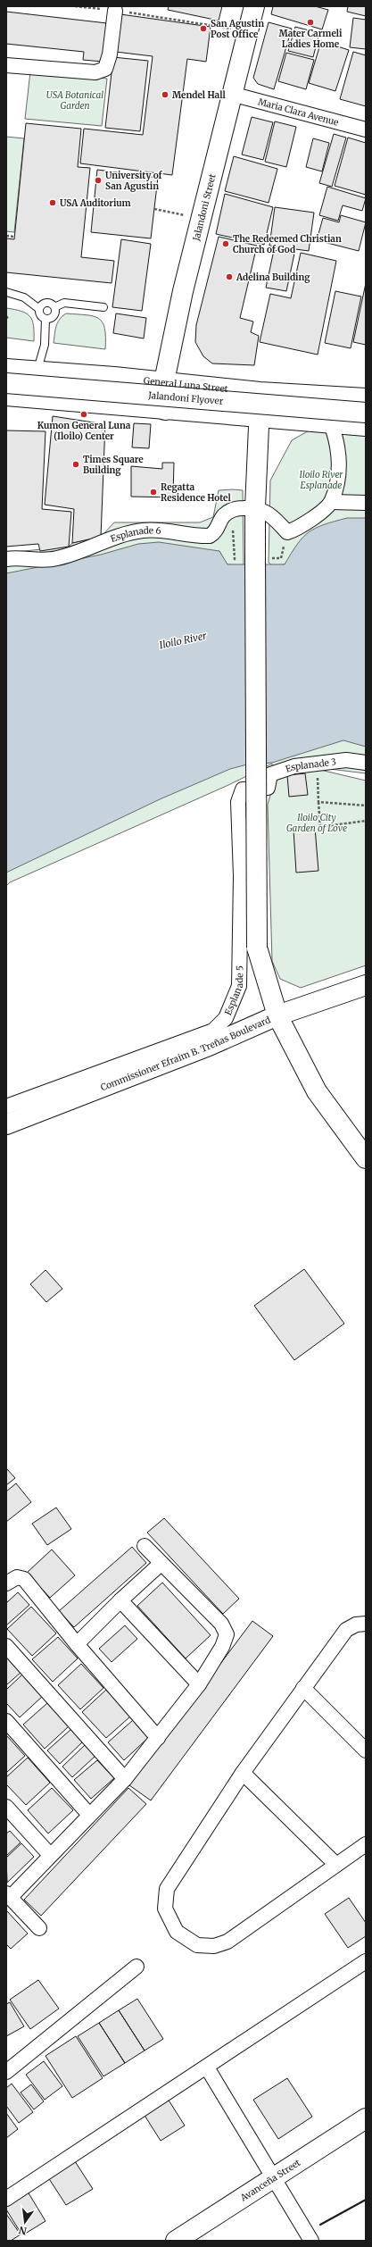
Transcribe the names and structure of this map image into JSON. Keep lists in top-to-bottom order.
{
  "streets": {
    "main road": [
      "Jalandoni Street",
      "General Luna Street",
      "Jalandoni Flyover",
      "Commissioner Efraim B. Treñas Boulevard",
      "Avanceña Street"
    ],
    "street": [
      "Maria Clara Avenue",
      "Esplanade 6",
      "Esplanade 3",
      "Esplanade 5"
    ]
  },
  "crossings": [
    ["Maria Clara Avenue", "Jalandoni Street"],
    ["Jalandoni Street", "General Luna Street"],
    ["Esplanade 3", "Esplanade 5"]
  ],
  "water": ["Iloilo River"],
  "parks": ["USA Botanical Garden", "Iloilo River Esplanade", "Iloilo City Garden of Love"],
  "places": [
    "Mater Carmeli Ladies Home",
    "San Agustin Post Office",
    "Mendel Hall",
    "University of San Agustin",
    "USA Auditorium",
    "The Redeemed Christian Church of God",
    "Adelina Building",
    "Kumon General Luna (Iloilo) Center",
    "Times Square Building",
    "Regatta Residence Hotel"
  ],
  "north": "bottom"
}
